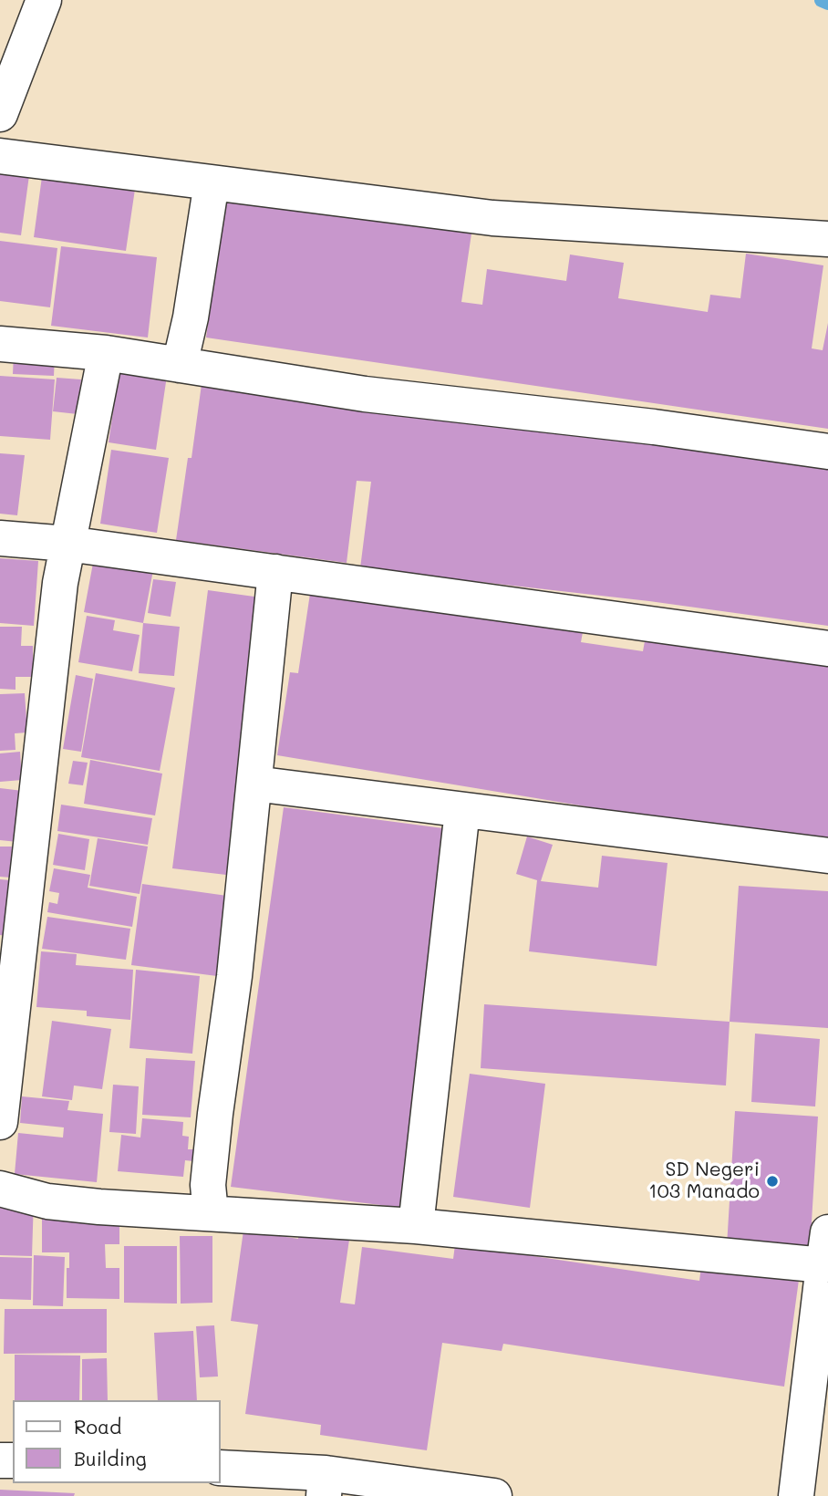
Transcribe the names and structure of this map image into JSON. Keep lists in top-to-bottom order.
{
  "places": ["SD Negeri 103 Manado"],
  "legend": ["Road", "Building"]
}
